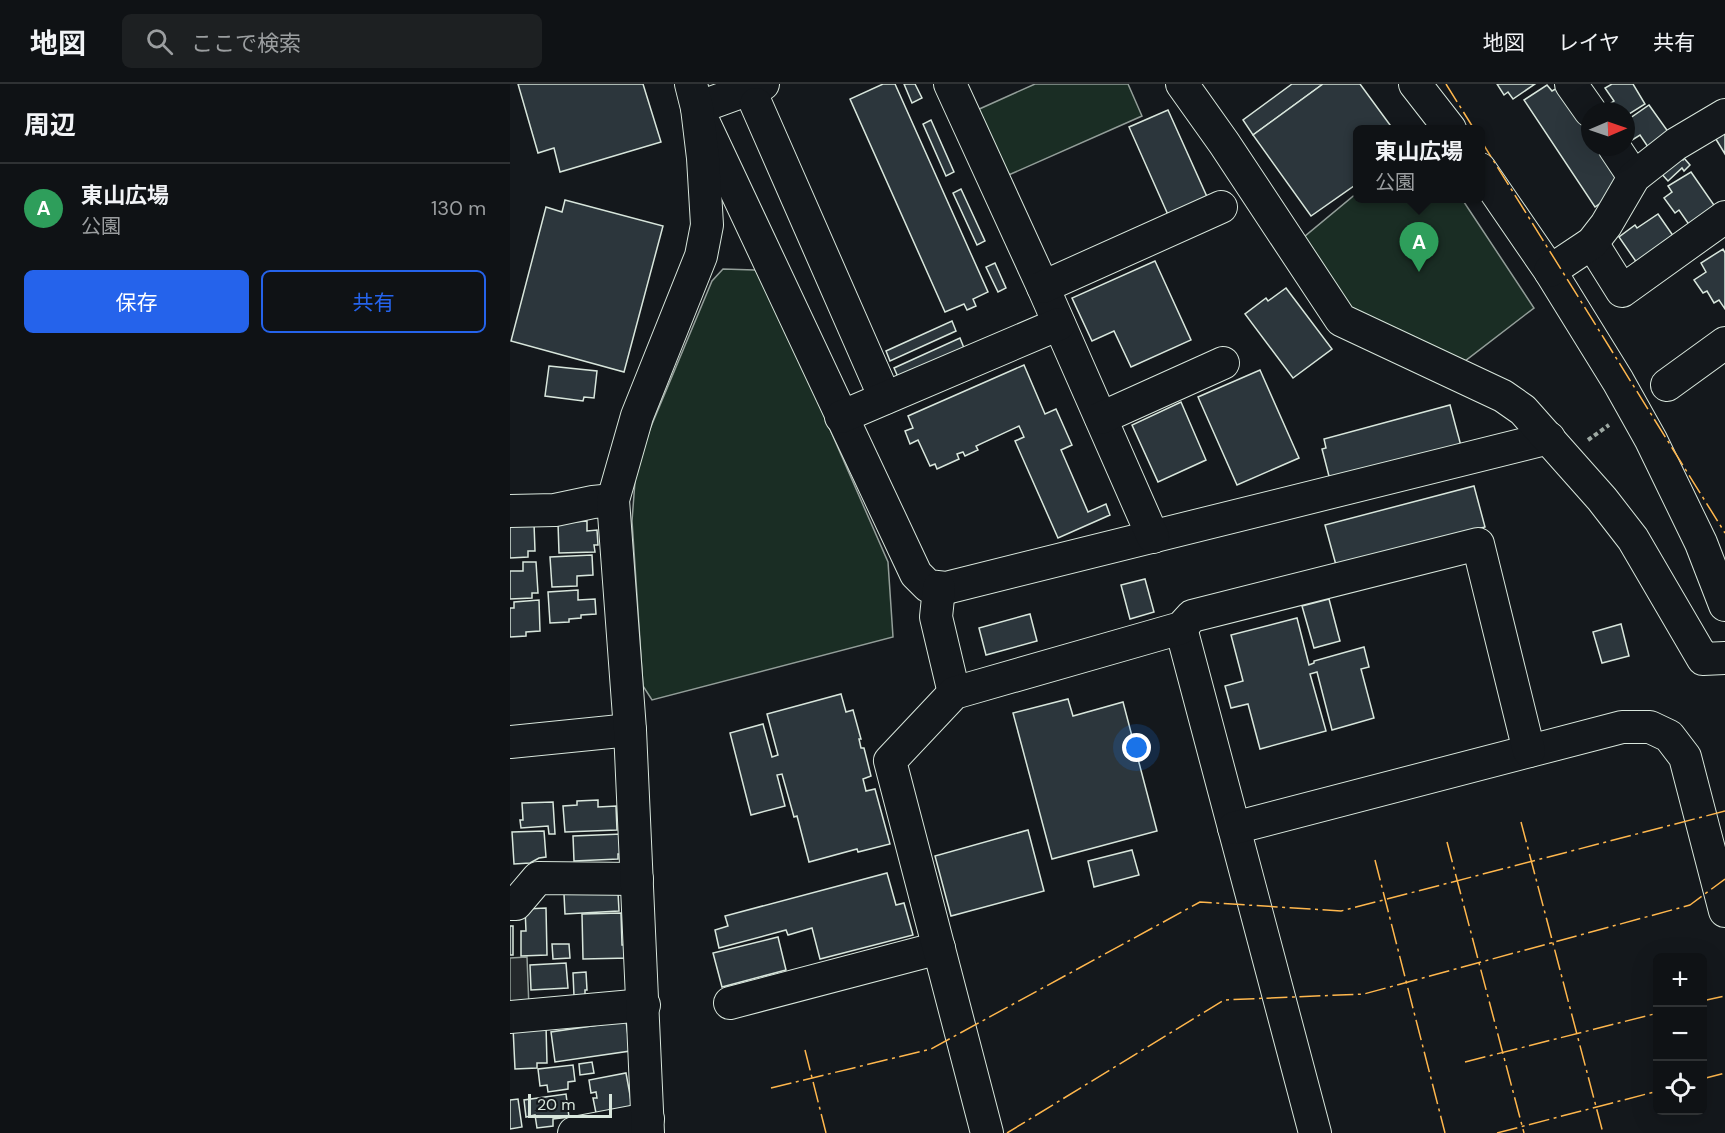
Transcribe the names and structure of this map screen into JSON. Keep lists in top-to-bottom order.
{
  "scale_bar": "20 m",
  "north": "right",
  "page": {
    "header": "地図",
    "search": "ここで検索",
    "nav": ["地図", "レイヤ", "共有"],
    "heading": "周辺",
    "popup": ["東山広場", "公園"],
    "list": [
      {
        "mark": "A",
        "name": "東山広場",
        "note": "公園",
        "value": "130 m"
      }
    ],
    "pins": "A",
    "buttons": ["保存", "共有"],
    "map_buttons": ["+", "−"],
    "scale": "20 m"
  }
}
